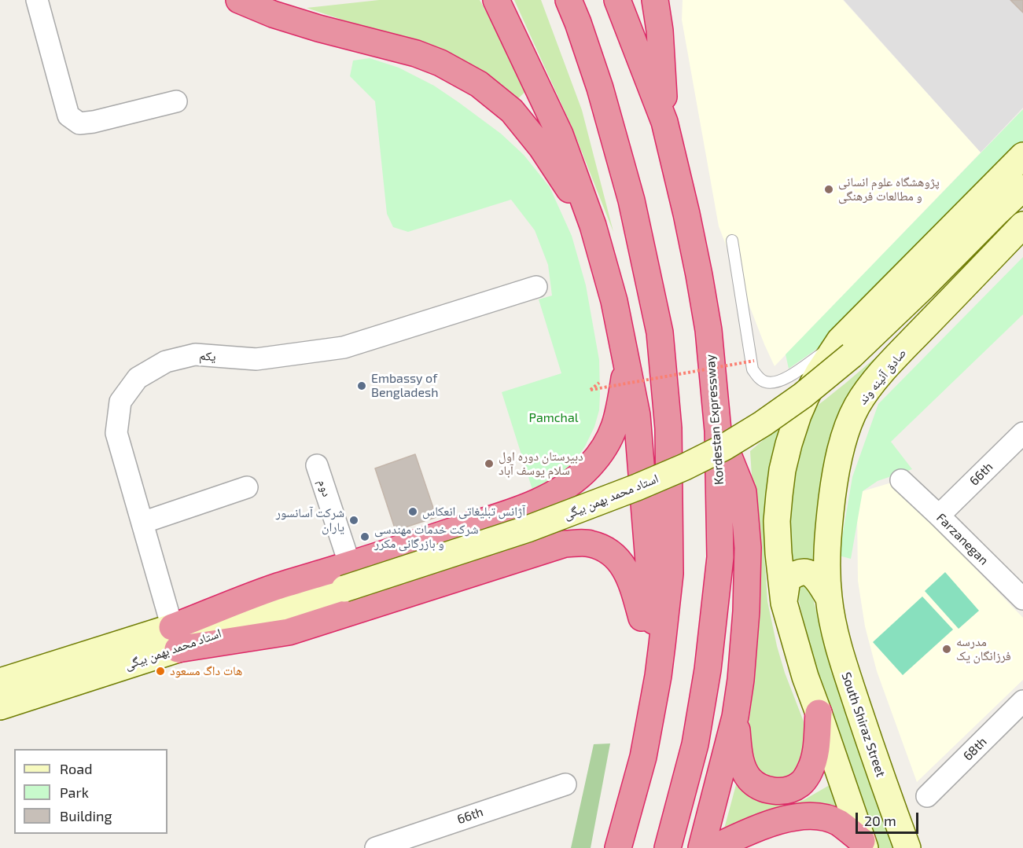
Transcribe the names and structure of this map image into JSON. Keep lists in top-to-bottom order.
{
  "streets": {
    "highway": ["Kordestan Expressway"],
    "main road": ["صادق آئینه وند", "استاد محمد بهمن بیگی", "South Shiraz Street"],
    "street": [
      "یکم",
      "66th",
      "دوم",
      "Farzanegan",
      "68th"
    ]
  },
  "crossings": [
    ["یکم", "استاد محمد بهمن بیگی"],
    ["صادق آئینه وند", "South Shiraz Street"],
    ["66th", "Farzanegan"],
    ["دوم", "استاد محمد بهمن بیگی"]
  ],
  "parks": ["Pamchal"],
  "places": [
    "پژوهشگاه علوم انسانی و مطالعات فرهنگی",
    "Embassy of Bengladesh",
    "دبیرستان دوره اول سلام یوسف آباد",
    "آژانس تبلیغاتی انعکاس",
    "شرکت آسانسور یاران",
    "شرکت خدمات مهندسی و بازرگانی مکرر",
    "مدرسه فرزانگان یک",
    "هات داگ مسعود"
  ],
  "legend": ["Road", "Park", "Building"],
  "scale_bar": "20 m"
}
